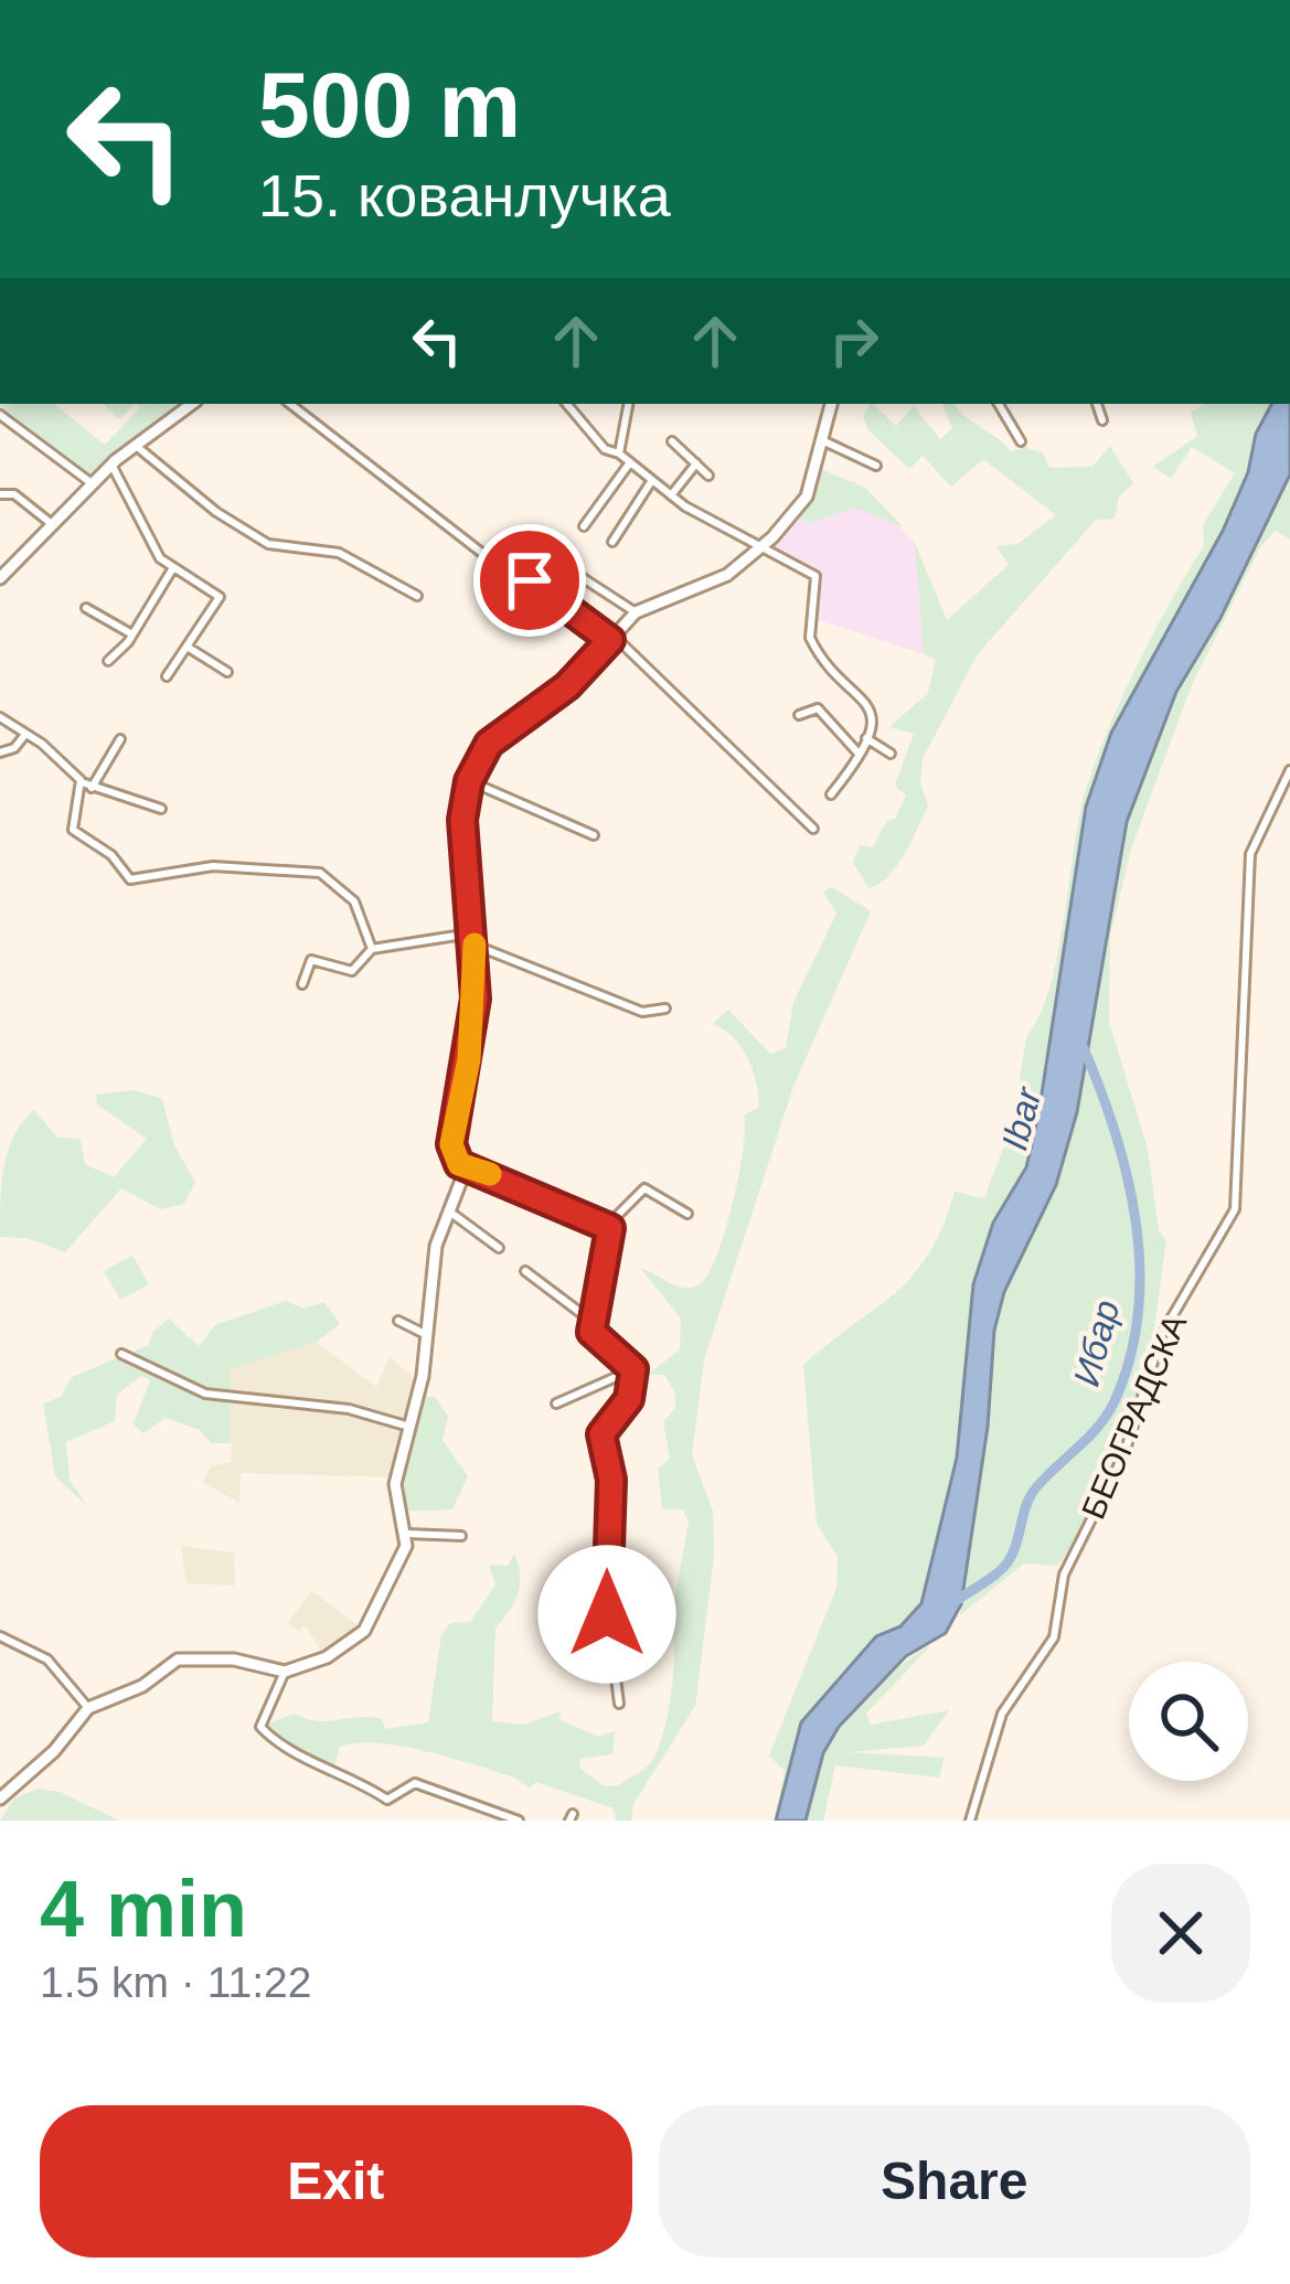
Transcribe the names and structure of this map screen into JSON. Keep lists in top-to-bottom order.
{
  "streets": {
    "street": ["БЕОГРАДСКА"]
  },
  "water": ["Ibar", "Ибар"],
  "page": {
    "turn": ["500 m", "15. кованлучка"],
    "heading": ["4 min", "1.5 km · 11:22"],
    "buttons": ["Exit", "Share"]
  }
}
